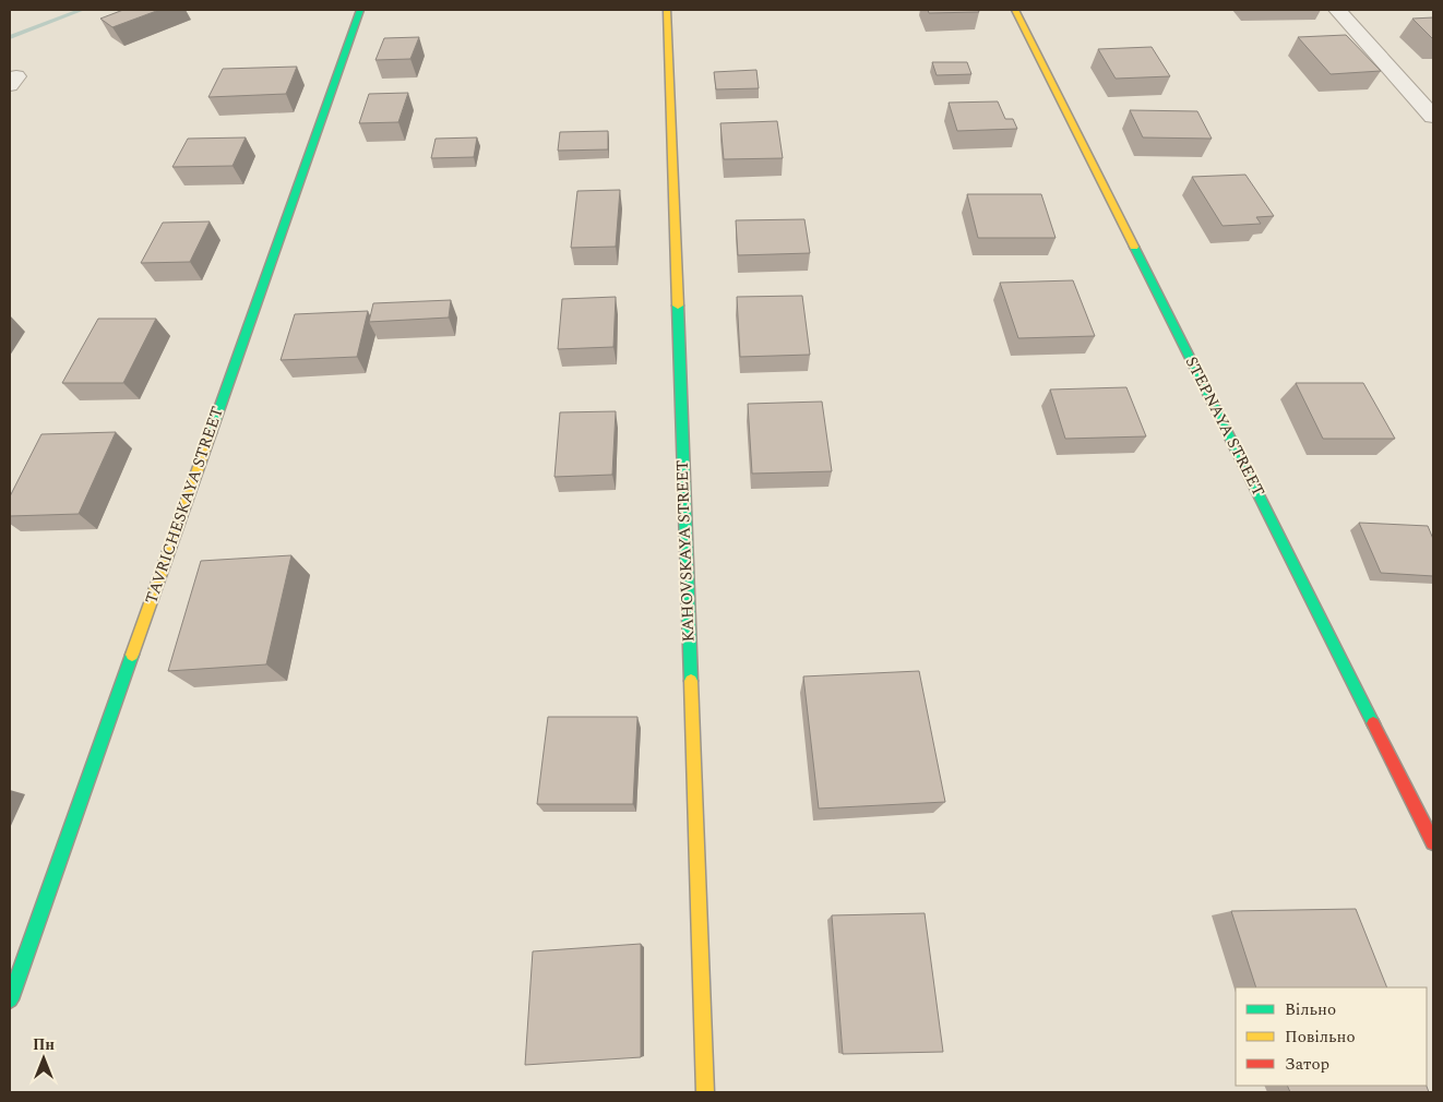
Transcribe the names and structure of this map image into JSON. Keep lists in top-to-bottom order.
{
  "streets": {
    "street": ["STEPNAYA STREET", "TAVRICHESKAYA STREET", "KAHOVSKAYA STREET"]
  },
  "legend": ["Вільно", "Повільно", "Затор"],
  "north": "top"
}
